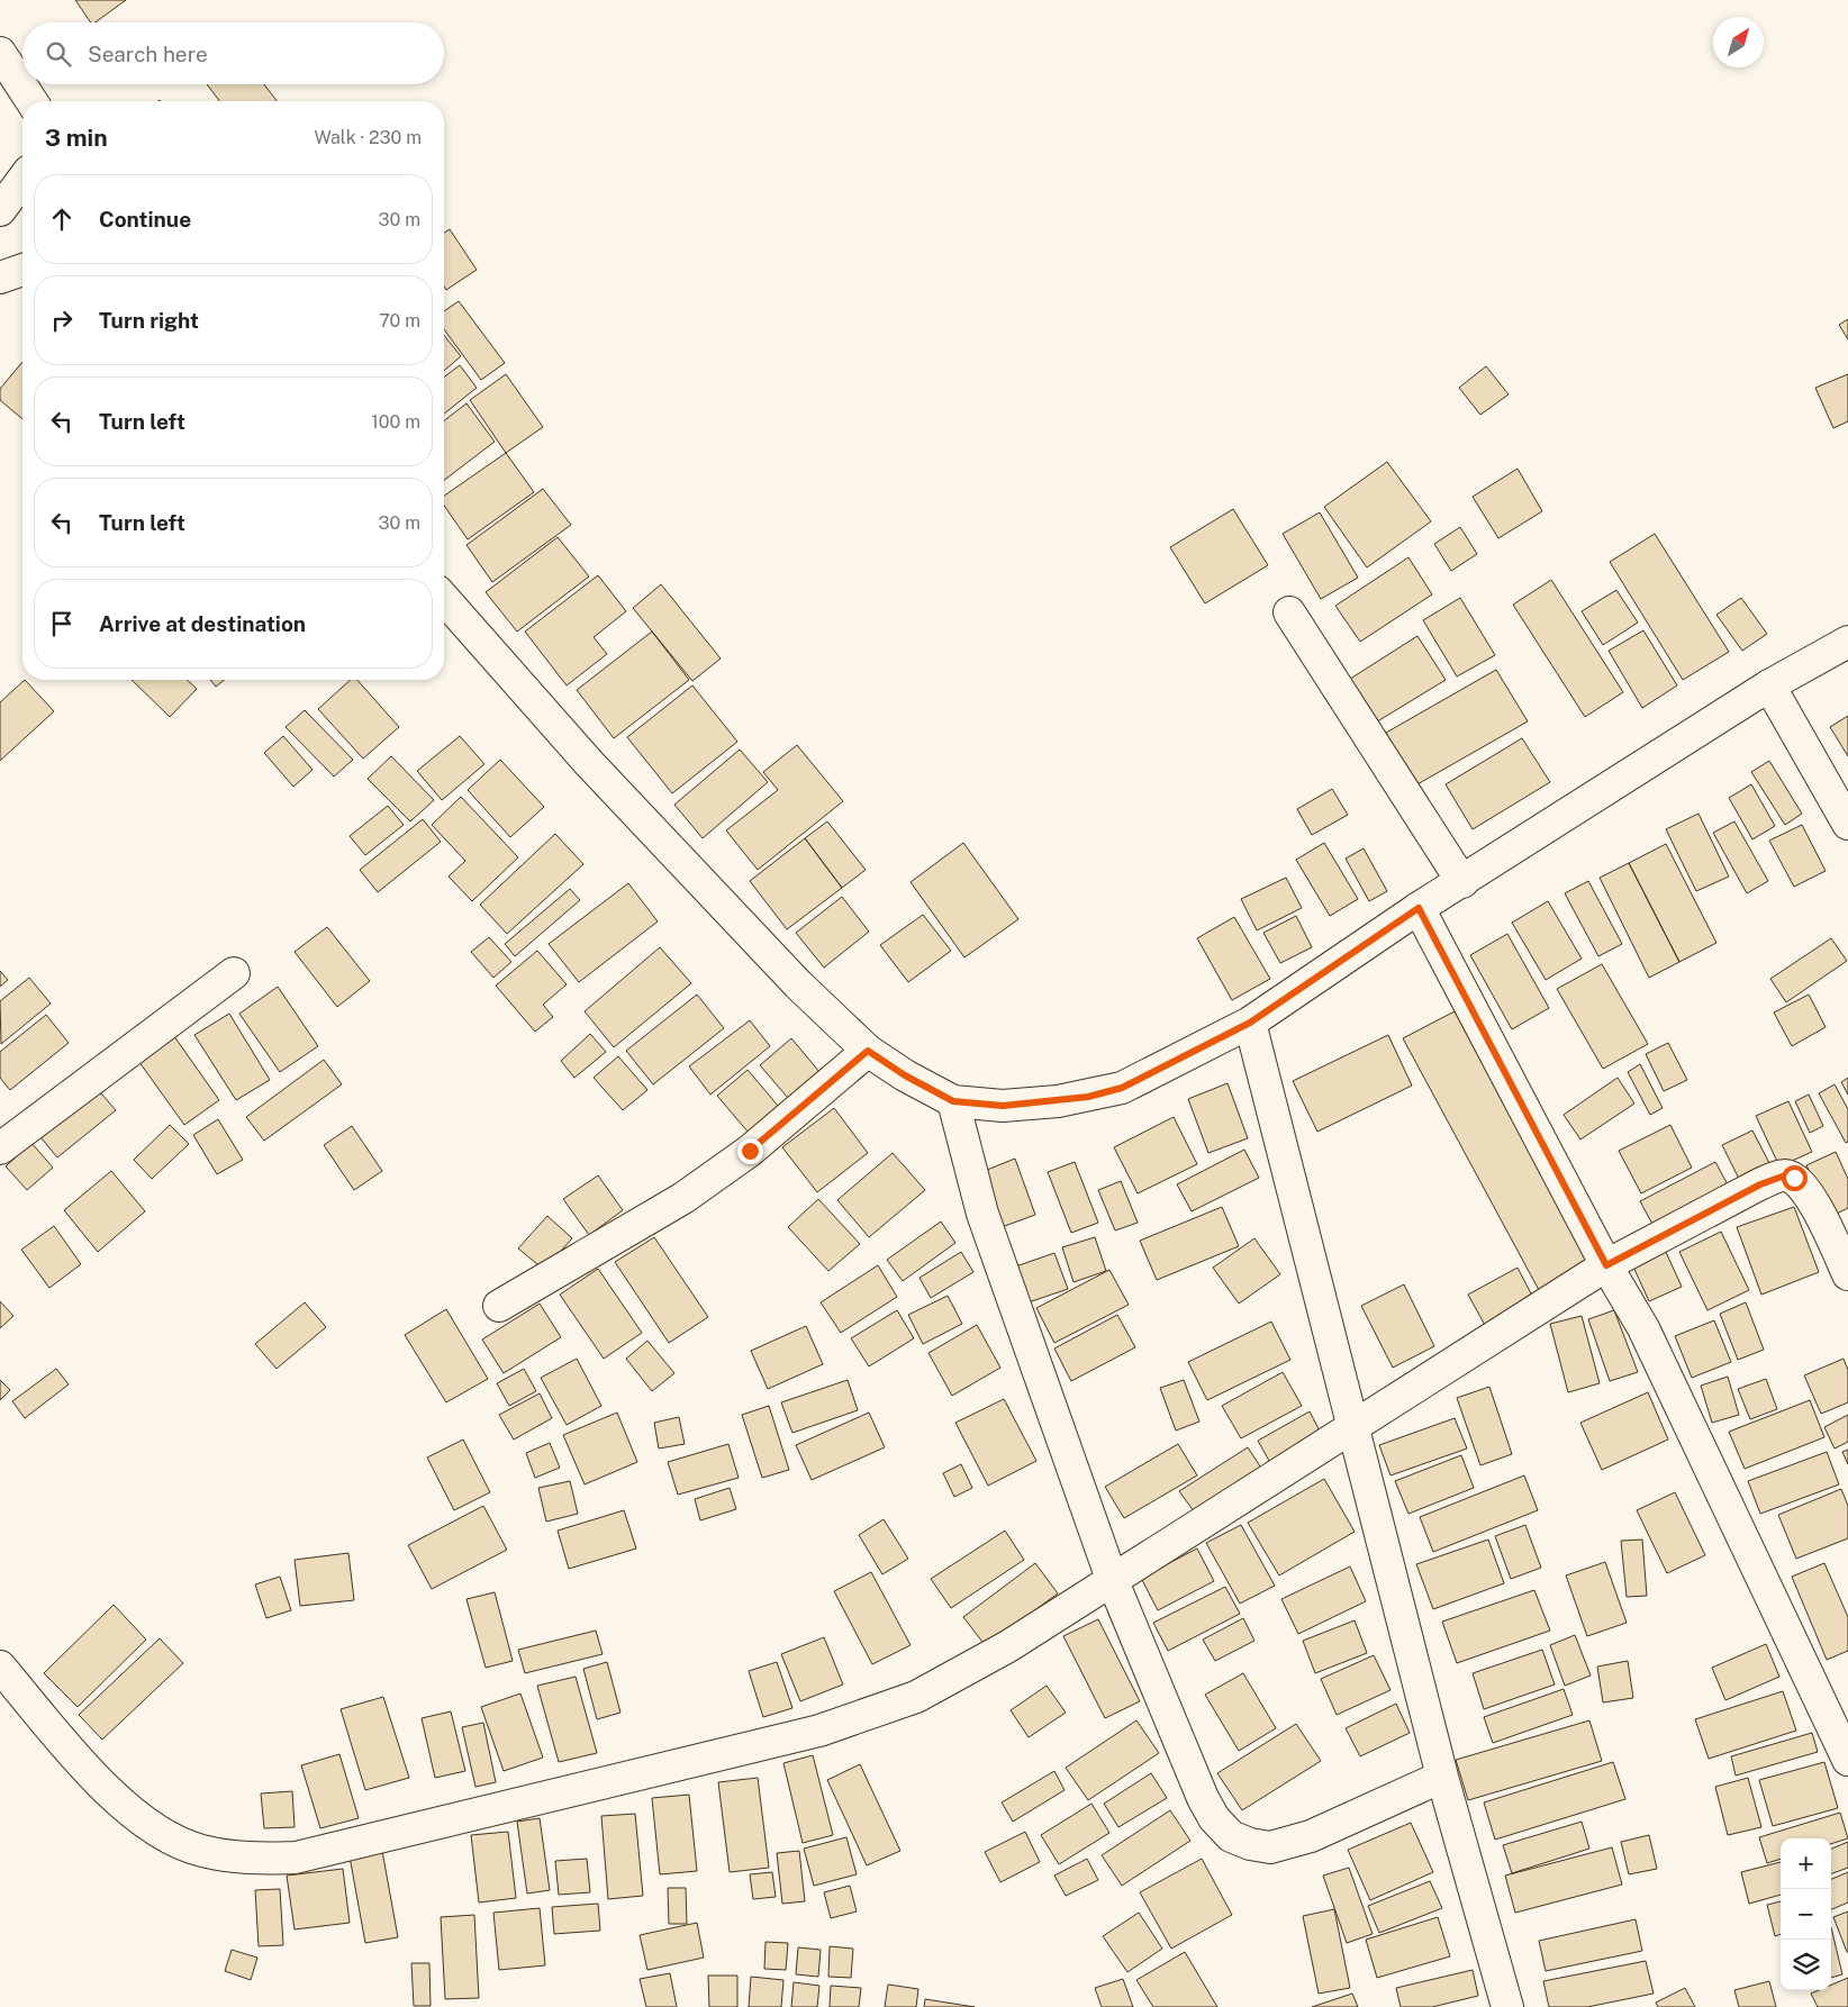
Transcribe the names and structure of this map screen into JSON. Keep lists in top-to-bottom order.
{
  "north": "top right",
  "page": {
    "search": "Search here",
    "heading": ["3 min", "Walk · 230 m"],
    "list": [
      ["Continue", "30 m"],
      ["Turn right", "70 m"],
      ["Turn left", "100 m"],
      ["Turn left", "30 m"],
      "Arrive at destination"
    ],
    "map_buttons": ["+", "−"]
  }
}
